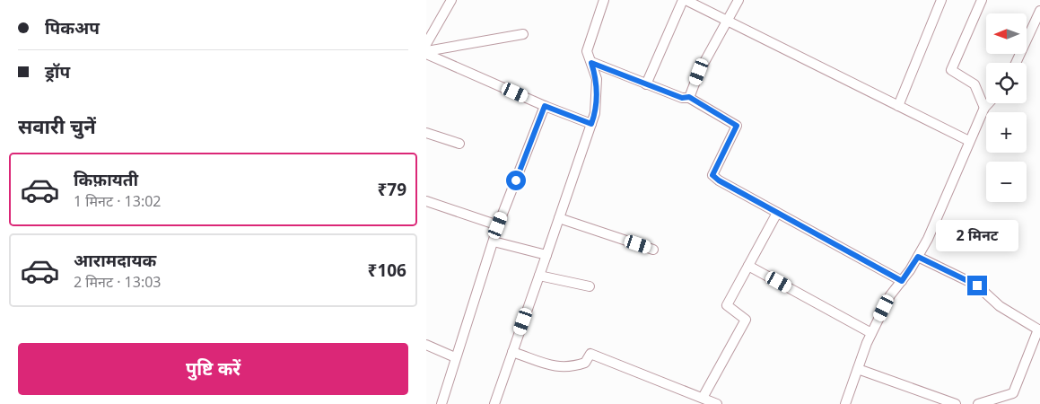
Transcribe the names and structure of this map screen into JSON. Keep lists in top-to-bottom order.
{
  "north": "left",
  "page": {
    "banner": ["पिकअप", "ड्रॉप"],
    "map_buttons": ["+", "−"],
    "heading": "सवारी चुनें",
    "list": [
      {
        "name": "किफ़ायती",
        "note": "1 मिनट · 13:02",
        "value": "₹79"
      },
      {
        "name": "आरामदायक",
        "note": "2 मिनट · 13:03",
        "value": "₹106"
      }
    ],
    "bubble": "2 मिनट",
    "buttons": "पुष्टि करें"
  }
}
